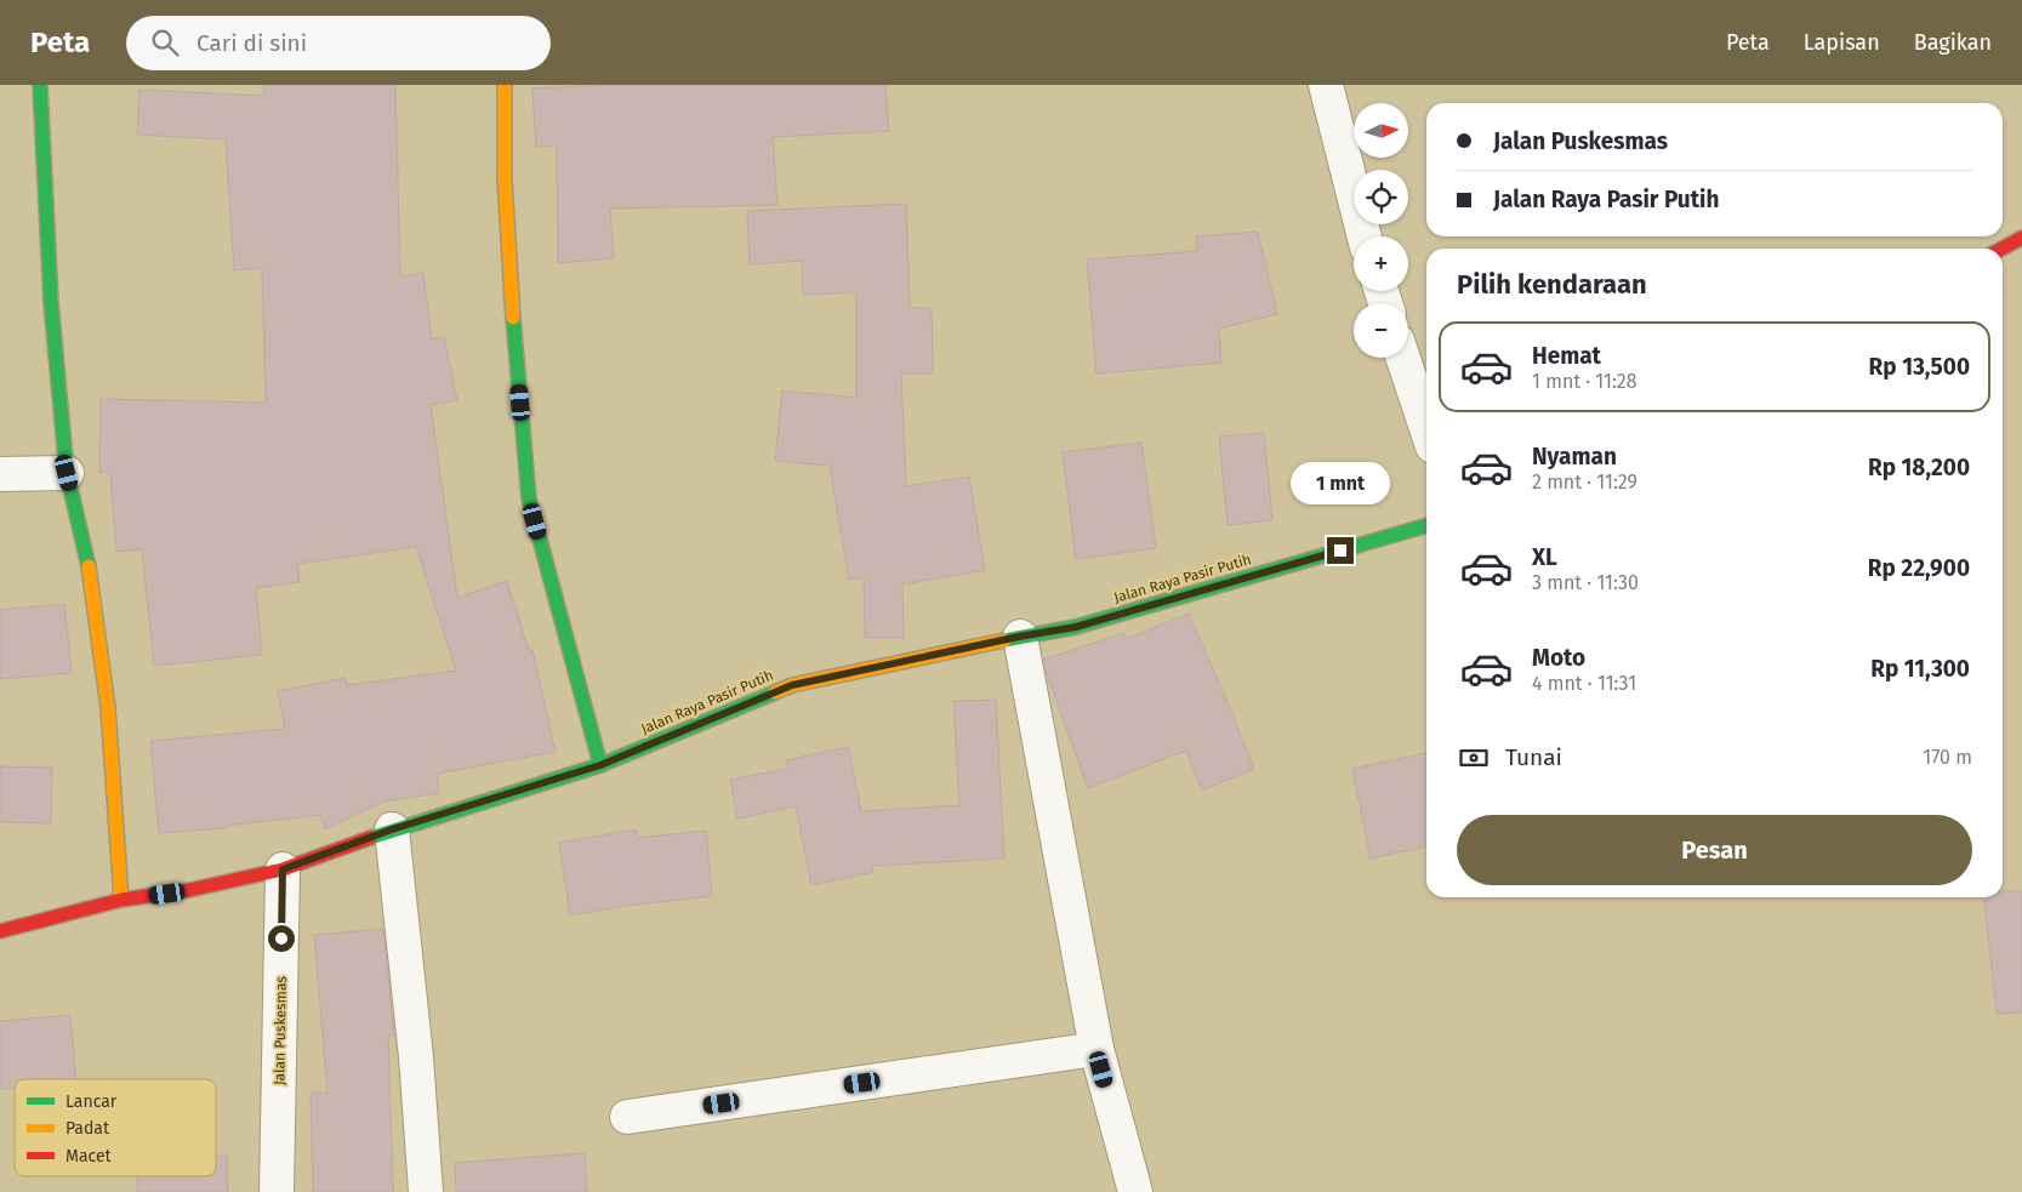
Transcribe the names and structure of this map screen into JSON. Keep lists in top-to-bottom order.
{
  "streets": {
    "street": ["Jalan Raya Pasir Putih", "Jalan Puskesmas"]
  },
  "crossings": [
    ["Jalan Raya Pasir Putih", "Jalan Puskesmas"]
  ],
  "legend": ["Lancar", "Padat", "Macet"],
  "north": "right",
  "page": {
    "header": "Peta",
    "search": "Cari di sini",
    "nav": ["Peta", "Lapisan", "Bagikan"],
    "map_buttons": ["+", "−"],
    "banner": ["Jalan Puskesmas", "Jalan Raya Pasir Putih"],
    "heading": "Pilih kendaraan",
    "list": [
      {
        "name": "Hemat",
        "note": "1 mnt · 11:28",
        "value": "Rp 13,500"
      },
      {
        "name": "Nyaman",
        "note": "2 mnt · 11:29",
        "value": "Rp 18,200"
      },
      {
        "name": "XL",
        "note": "3 mnt · 11:30",
        "value": "Rp 22,900"
      },
      {
        "name": "Moto",
        "note": "4 mnt · 11:31",
        "value": "Rp 11,300"
      }
    ],
    "bubble": "1 mnt",
    "pay": ["Tunai", "170 m"],
    "buttons": "Pesan"
  }
}
